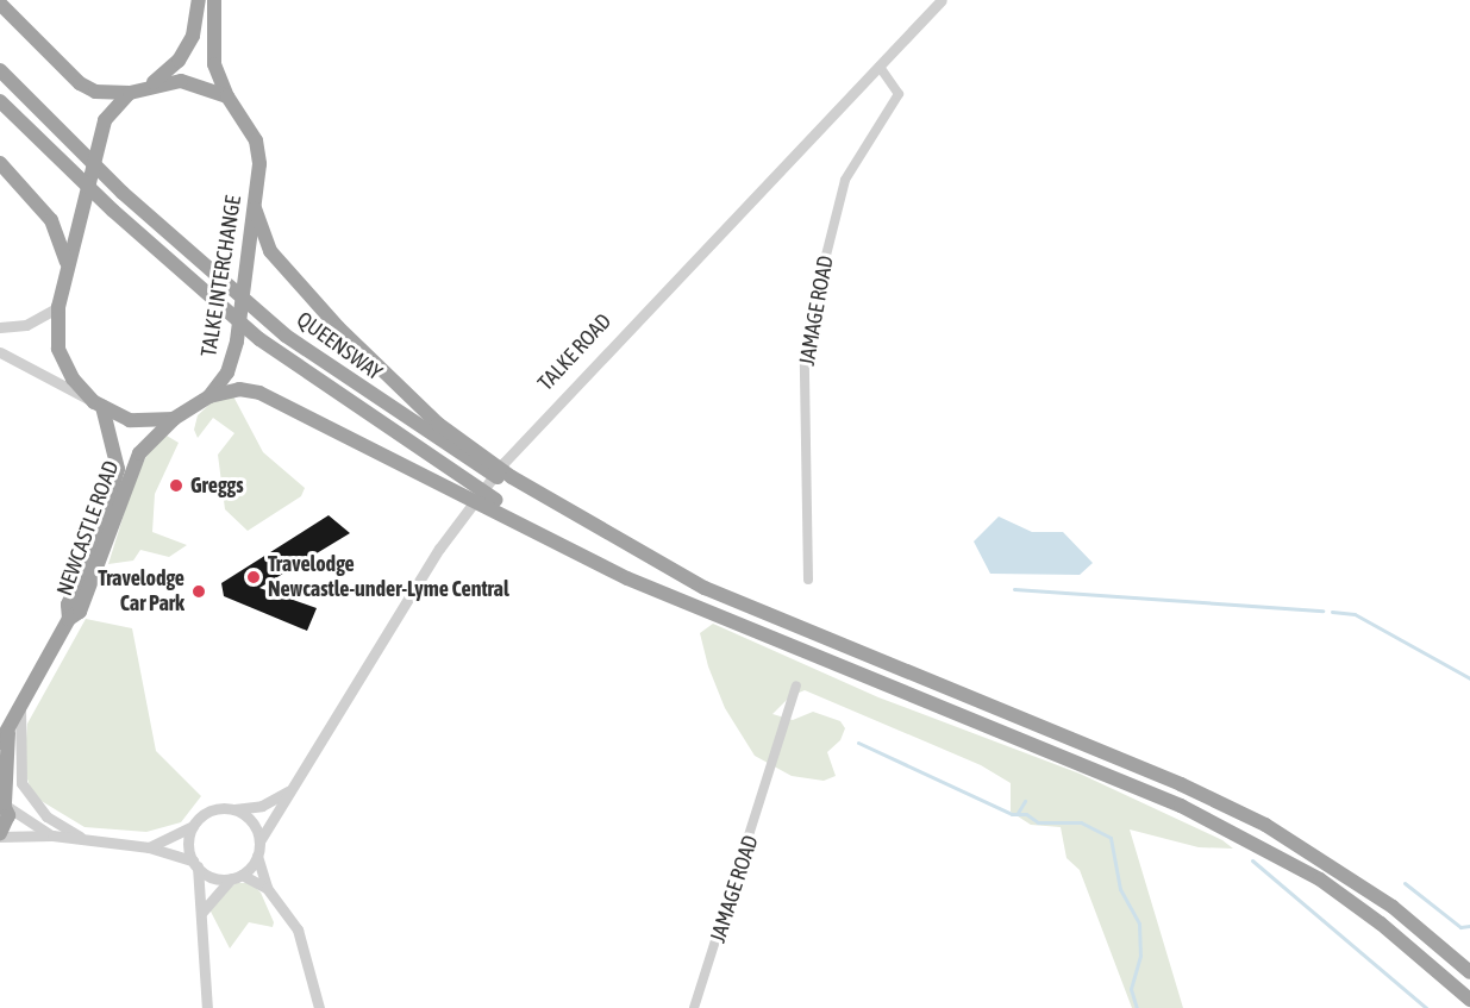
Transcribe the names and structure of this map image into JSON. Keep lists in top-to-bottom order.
{
  "streets": {
    "highway": ["TALKE INTERCHANGE", "QUEENSWAY", "NEWCASTLE ROAD"],
    "street": ["JAMAGE ROAD", "TALKE ROAD"]
  },
  "crossings": [
    ["TALKE INTERCHANGE", "NEWCASTLE ROAD"],
    ["JAMAGE ROAD", "TALKE ROAD"]
  ],
  "places": ["Greggs", "Travelodge Newcastle-under-Lyme Central", "Travelodge Car Park"]
}
